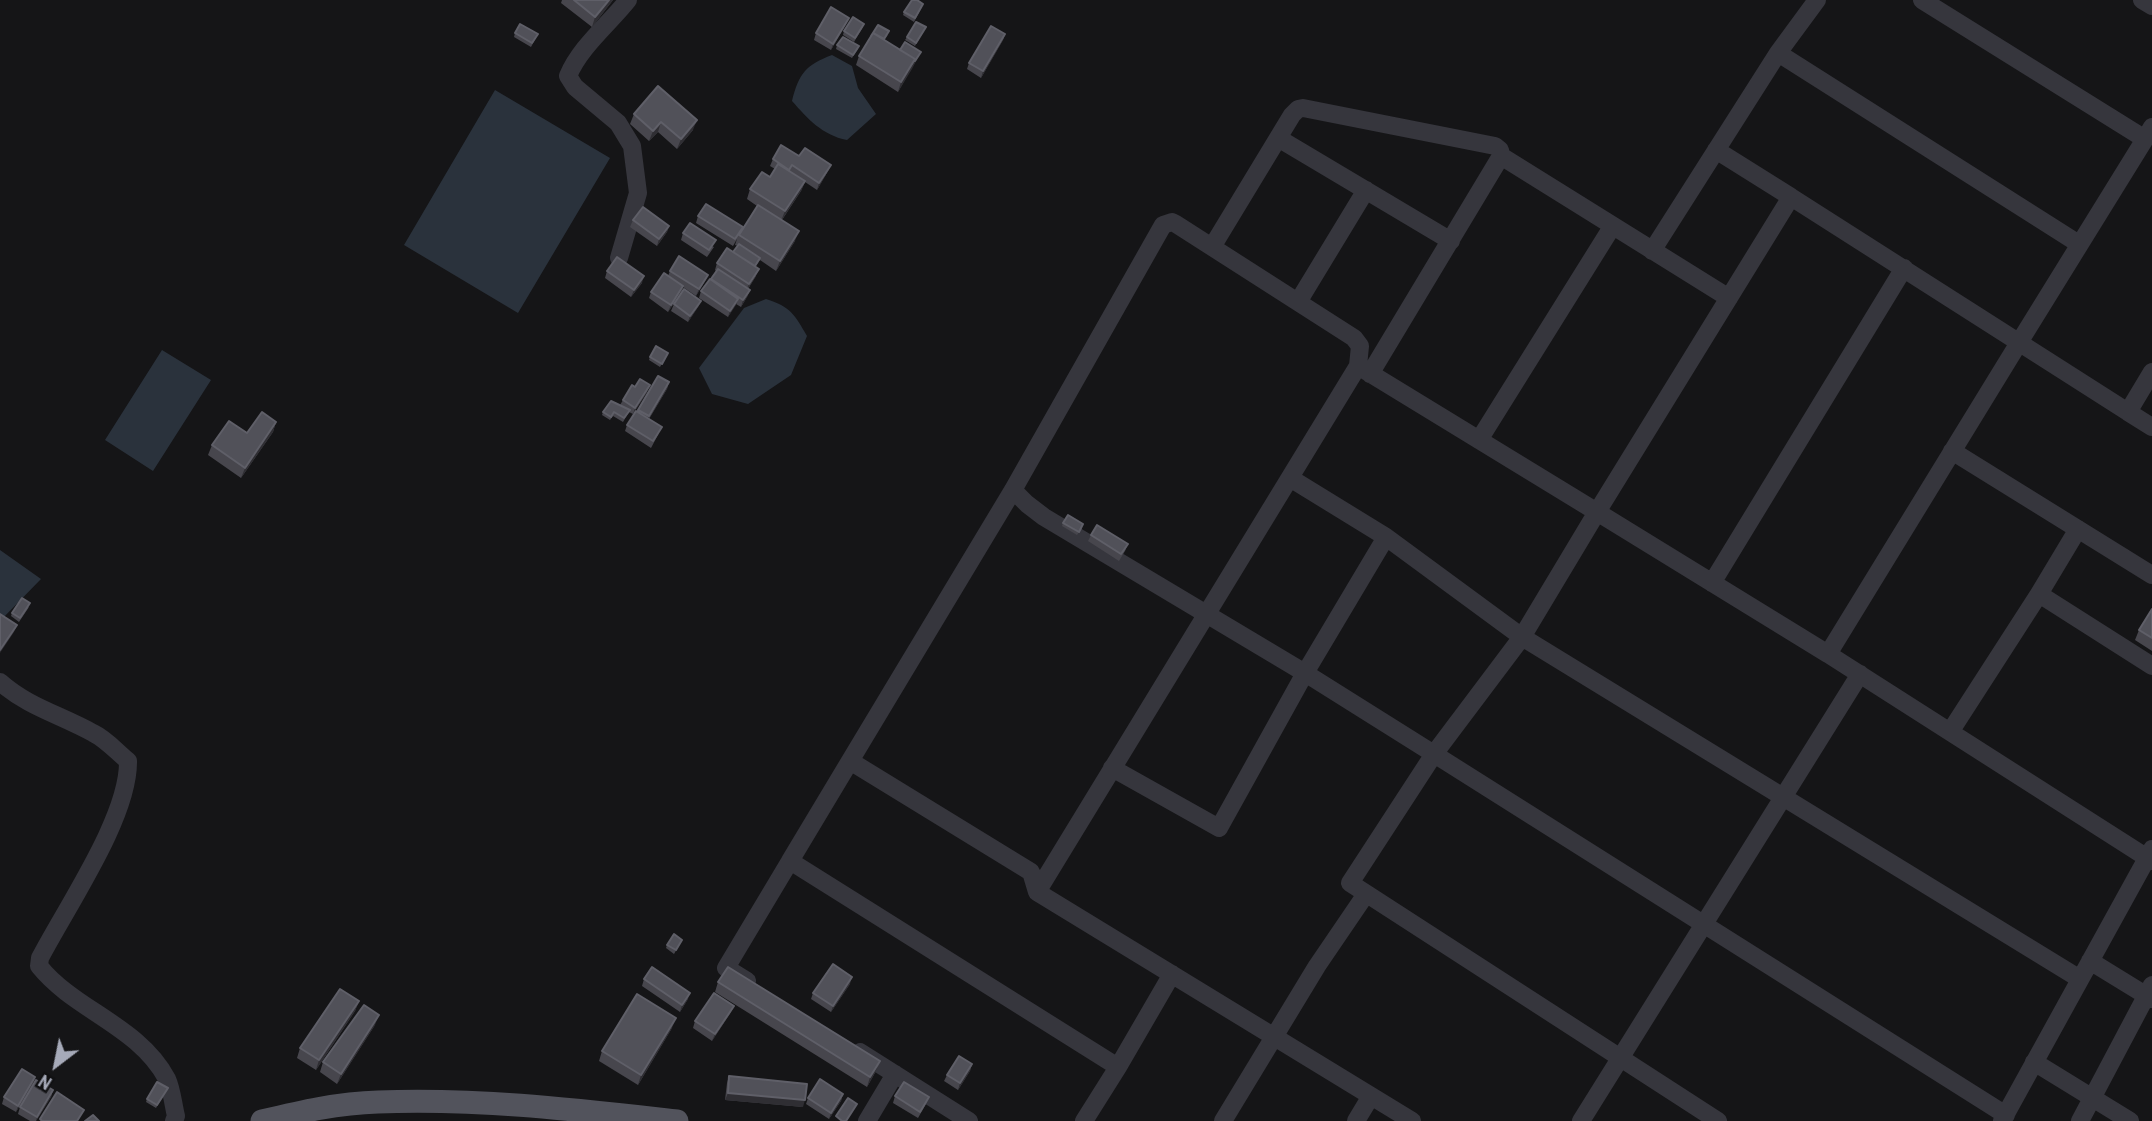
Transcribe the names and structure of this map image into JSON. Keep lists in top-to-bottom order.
{
  "north": "bottom left"
}
